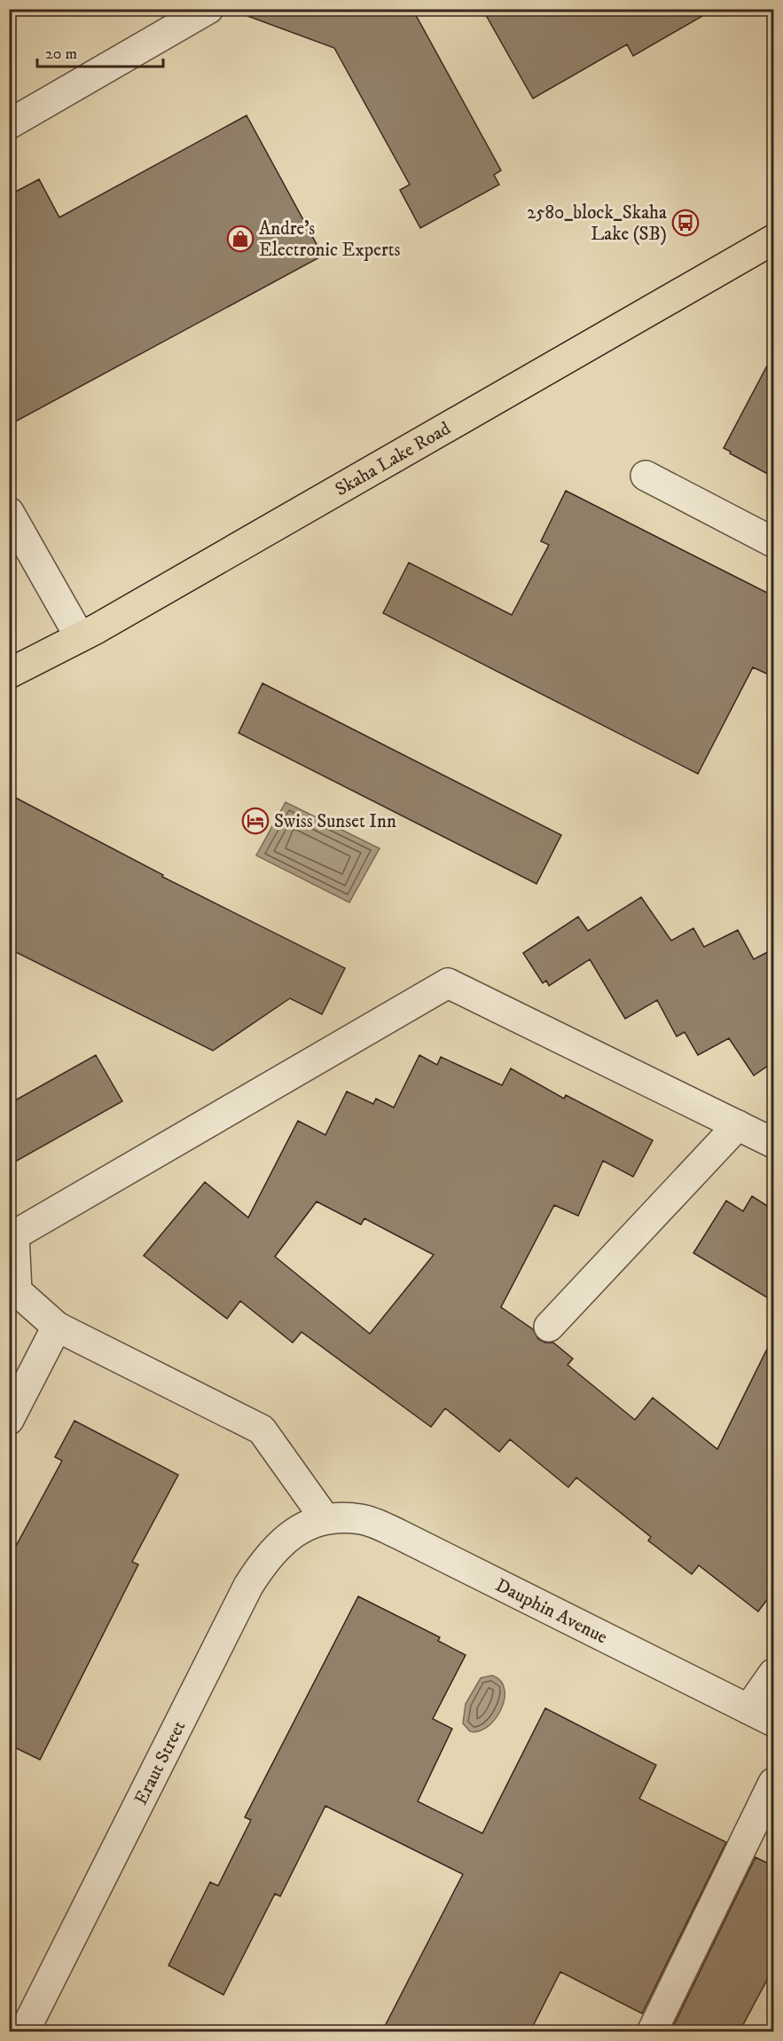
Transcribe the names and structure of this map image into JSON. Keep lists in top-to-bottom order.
{
  "streets": {
    "main road": ["Skaha Lake Road"],
    "street": ["Dauphin Avenue", "Eraut Street"]
  },
  "crossings": [
    ["Dauphin Avenue", "Eraut Street"]
  ],
  "places": {
    "bus stop": ["2580_block_Skaha Lake (SB)"],
    "shop": ["Andre's Electronic Experts"],
    "hotel": ["Swiss Sunset Inn"]
  },
  "scale_bar": "20 m"
}
